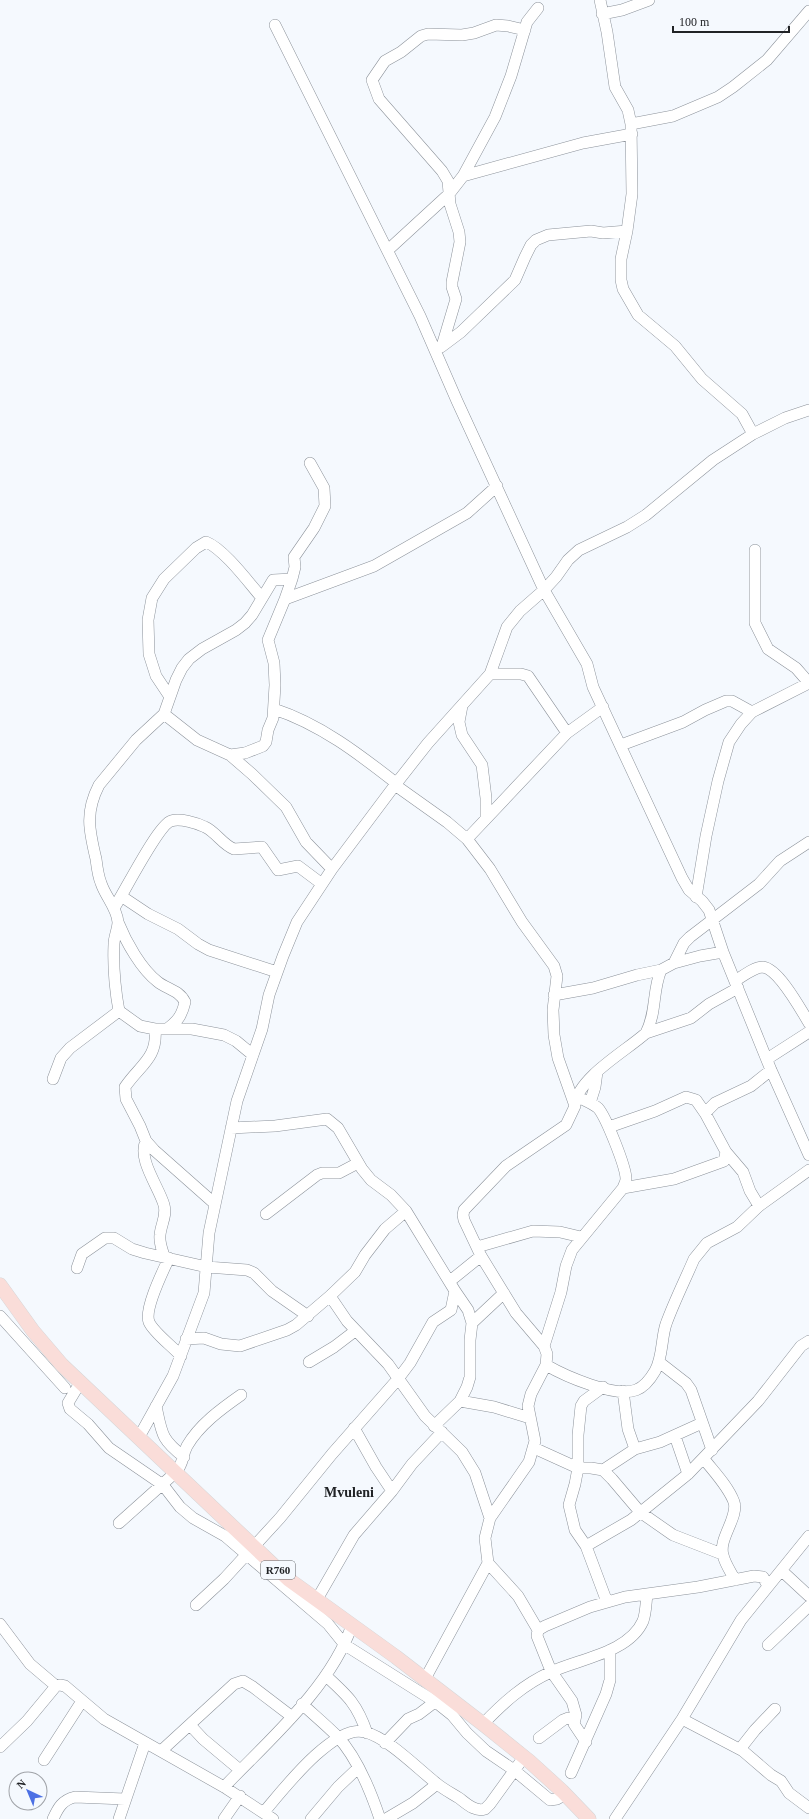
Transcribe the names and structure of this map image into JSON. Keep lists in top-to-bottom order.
{
  "streets": {
    "main road": ["R760"]
  },
  "districts": ["Mvuleni"],
  "scale_bar": "100 m",
  "north": "top left"
}
